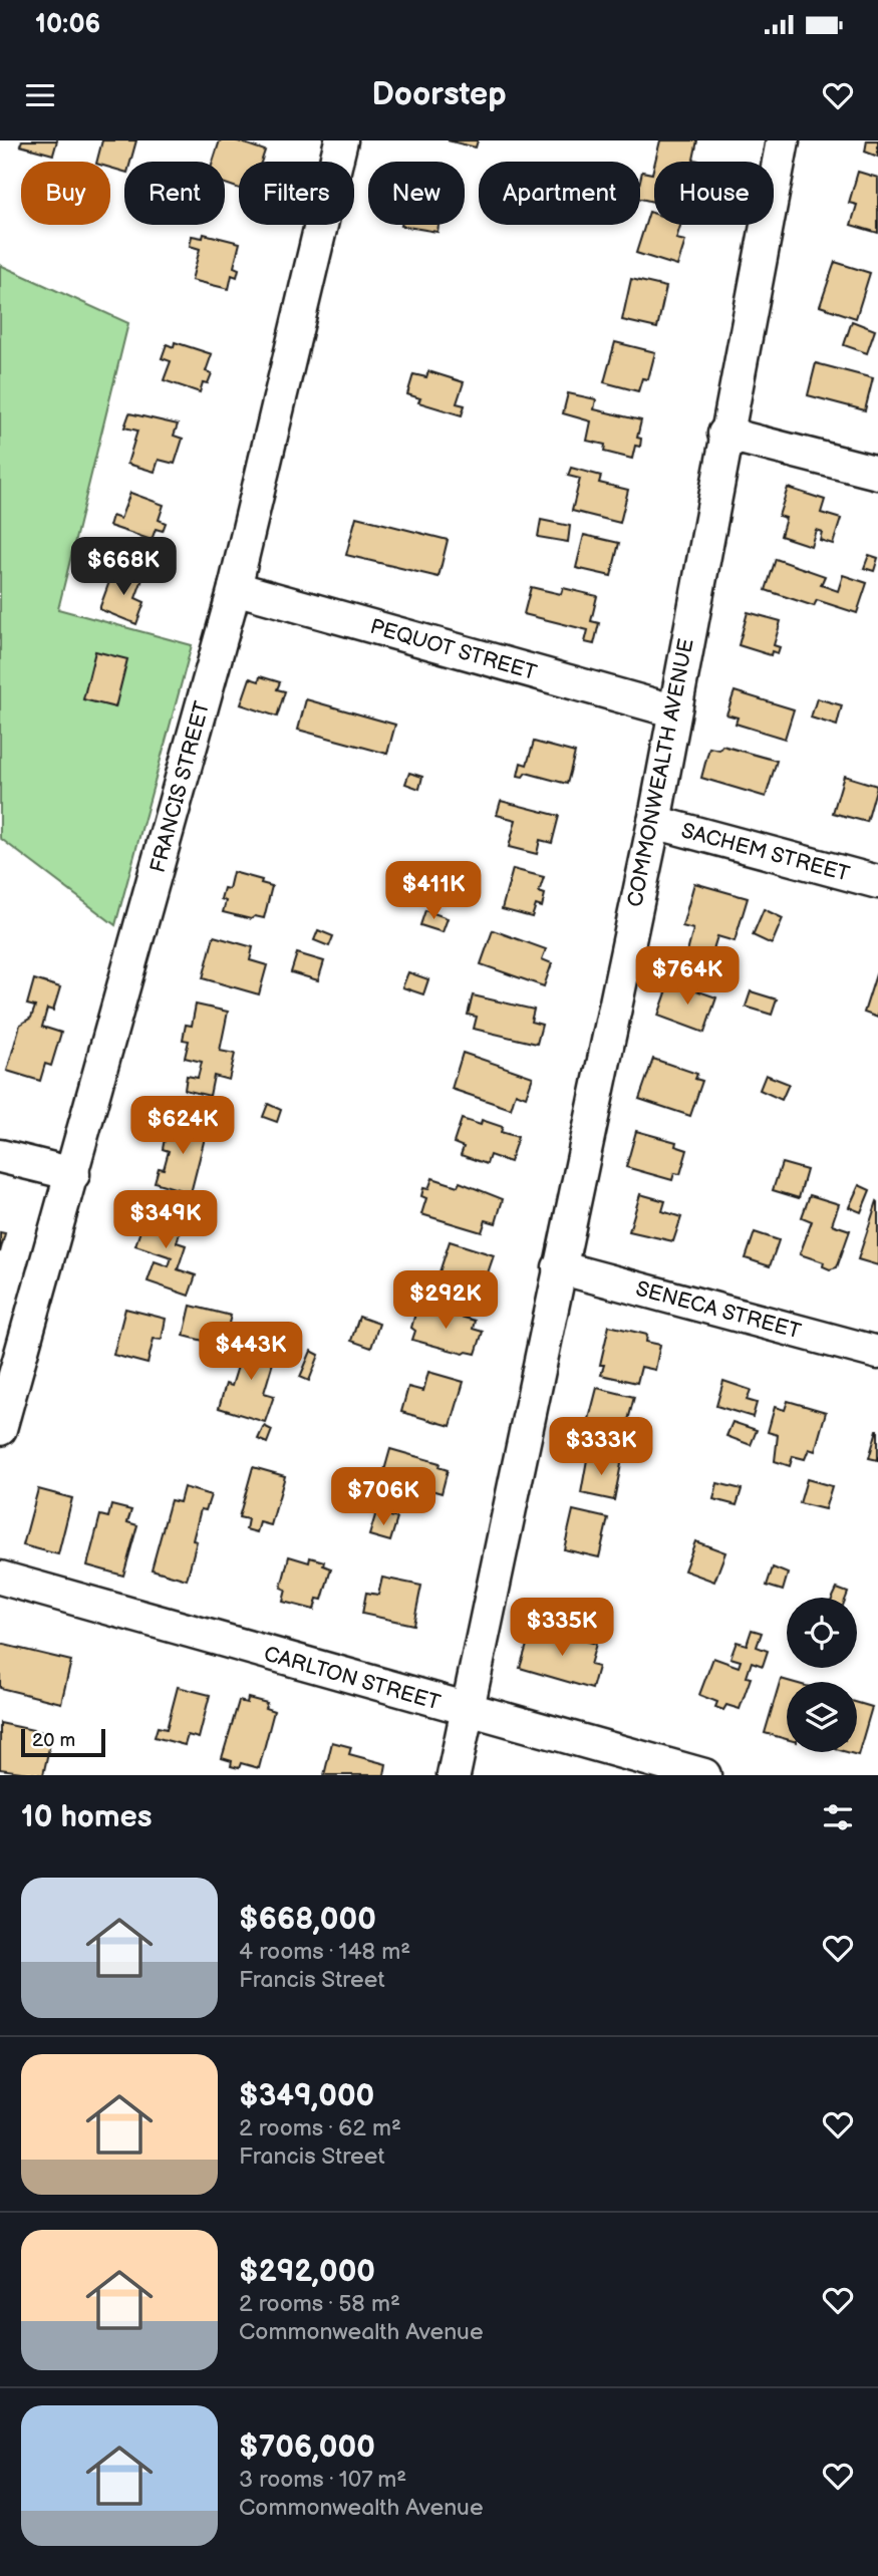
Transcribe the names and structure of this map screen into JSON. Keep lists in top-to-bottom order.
{
  "streets": {
    "street": [
      "PEQUOT STREET",
      "COMMONWEALTH AVENUE",
      "FRANCIS STREET",
      "SACHEM STREET",
      "SENECA STREET",
      "CARLTON STREET"
    ]
  },
  "crossings": [
    ["PEQUOT STREET", "COMMONWEALTH AVENUE"],
    ["PEQUOT STREET", "FRANCIS STREET"],
    ["COMMONWEALTH AVENUE", "SACHEM STREET"],
    ["COMMONWEALTH AVENUE", "SENECA STREET"],
    ["COMMONWEALTH AVENUE", "CARLTON STREET"]
  ],
  "scale_bar": "20 m",
  "page": {
    "status": "10:06",
    "header": "Doorstep",
    "chip": [
      "Buy",
      "Rent",
      "Filters",
      "New",
      "Apartment",
      "House"
    ],
    "price": [
      "$668K",
      "$411K",
      "$764K",
      "$624K",
      "$349K",
      "$292K",
      "$443K",
      "$333K",
      "$706K",
      "$335K"
    ],
    "scale": "20 m",
    "heading": "10 homes",
    "list": [
      {
        "name": "$668,000",
        "note": "4 rooms · 148 m² · Francis Street"
      },
      {
        "name": "$349,000",
        "note": "2 rooms · 62 m² · Francis Street"
      },
      {
        "name": "$292,000",
        "note": "2 rooms · 58 m² · Commonwealth Avenue"
      },
      {
        "name": "$706,000",
        "note": "3 rooms · 107 m² · Commonwealth Avenue"
      }
    ]
  }
}
